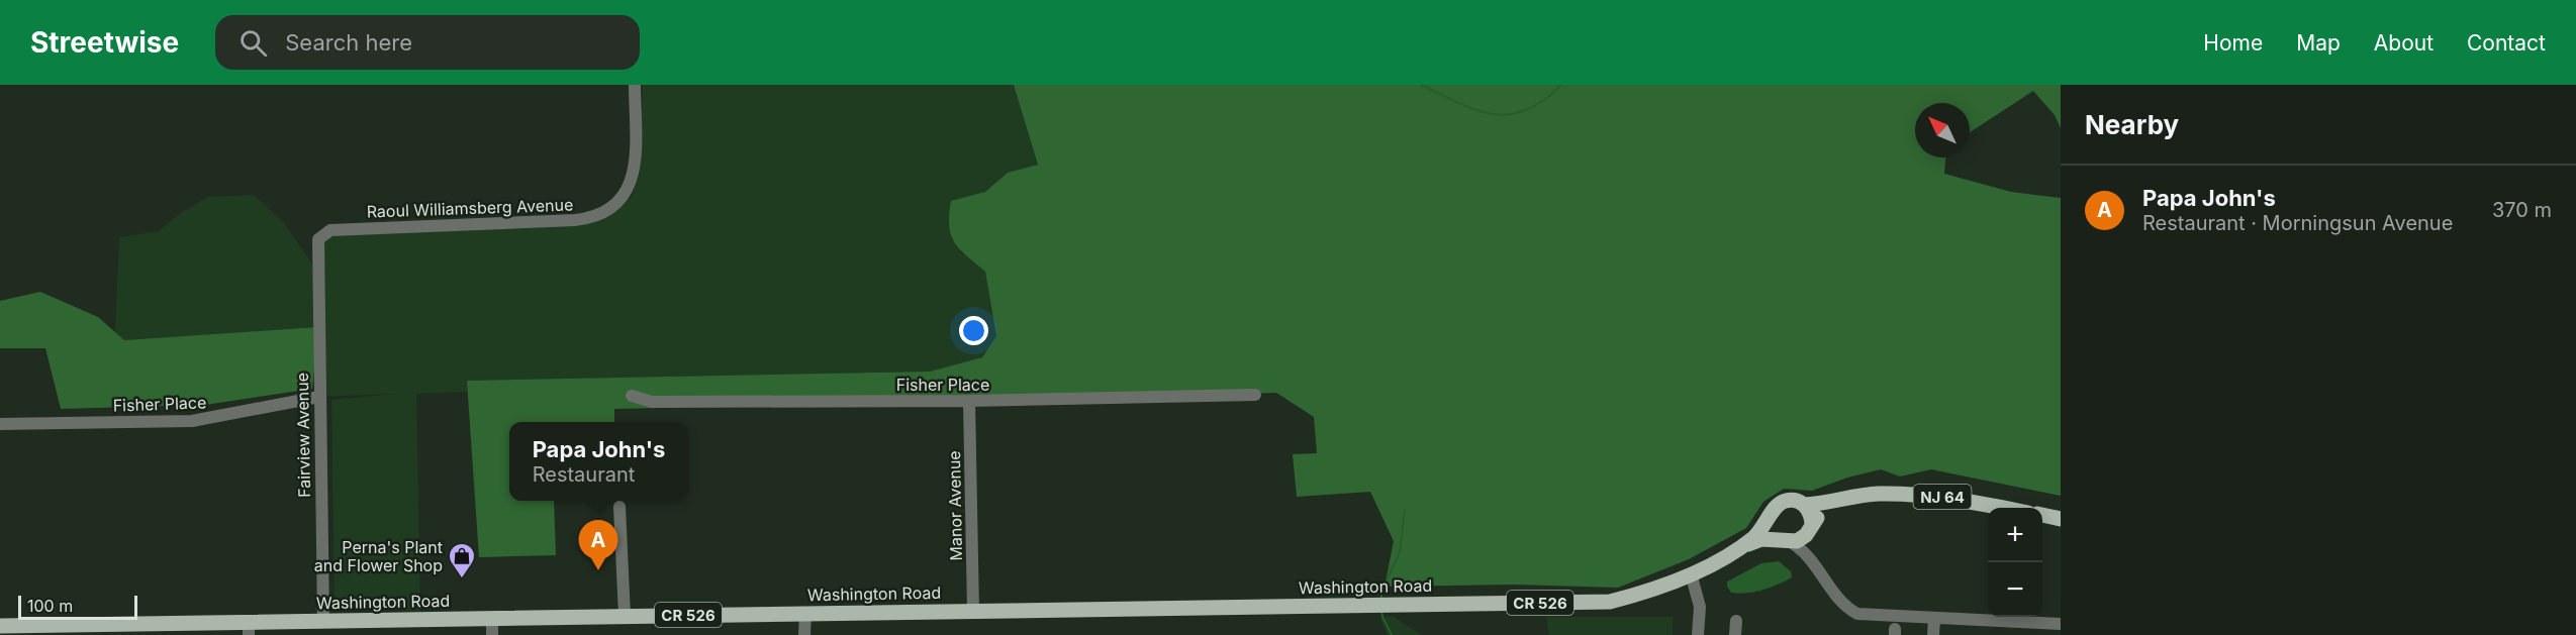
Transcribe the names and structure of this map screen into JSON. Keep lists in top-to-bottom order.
{
  "streets": {
    "main road": ["NJ 64", "Washington Road", "CR 526"],
    "street": [
      "Raoul Williamsberg Avenue",
      "Fisher Place",
      "Fairview Avenue",
      "Manor Avenue"
    ]
  },
  "crossings": [
    ["Raoul Williamsberg Avenue", "Fairview Avenue"],
    ["Fisher Place", "Fairview Avenue"],
    ["Fisher Place", "Manor Avenue"],
    ["Fairview Avenue", "Washington Road"],
    ["NJ 64", "Washington Road"],
    ["Manor Avenue", "Washington Road"]
  ],
  "places": {
    "shop": ["Perna's Plant and Flower Shop"]
  },
  "scale_bar": "100 m",
  "north": "top left",
  "page": {
    "header": "Streetwise",
    "search": "Search here",
    "nav": [
      "Home",
      "Map",
      "About",
      "Contact"
    ],
    "heading": "Nearby",
    "list": [
      {
        "mark": "A",
        "name": "Papa John's",
        "note": "Restaurant · Morningsun Avenue",
        "value": "370 m"
      }
    ],
    "popup": ["Papa John's", "Restaurant"],
    "map_buttons": ["+", "−"],
    "pins": "A",
    "scale": "100 m"
  }
}
